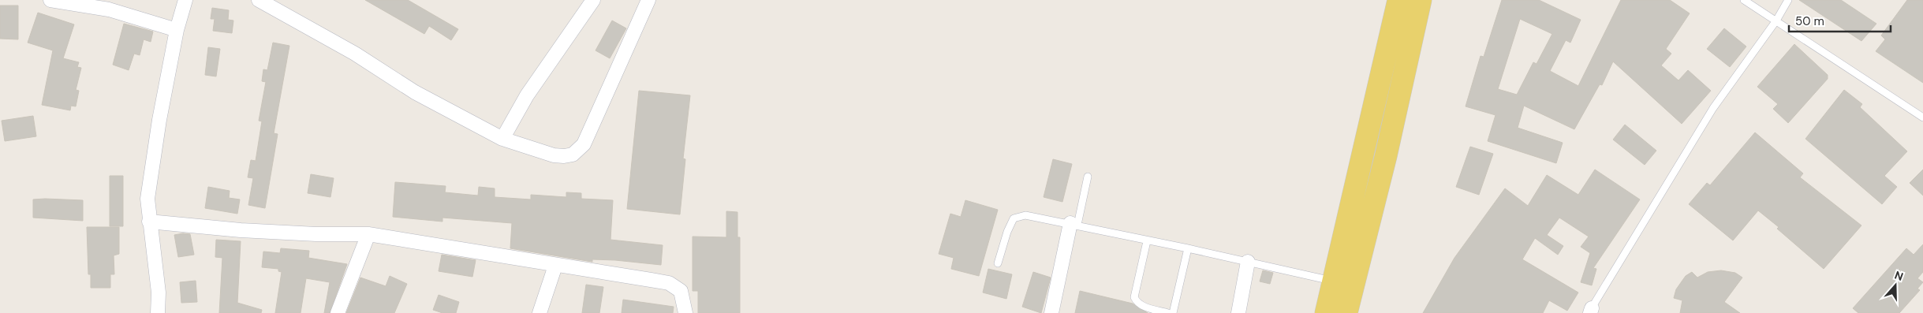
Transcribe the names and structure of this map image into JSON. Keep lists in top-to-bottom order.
{
  "scale_bar": "50 m",
  "north": "top"
}
